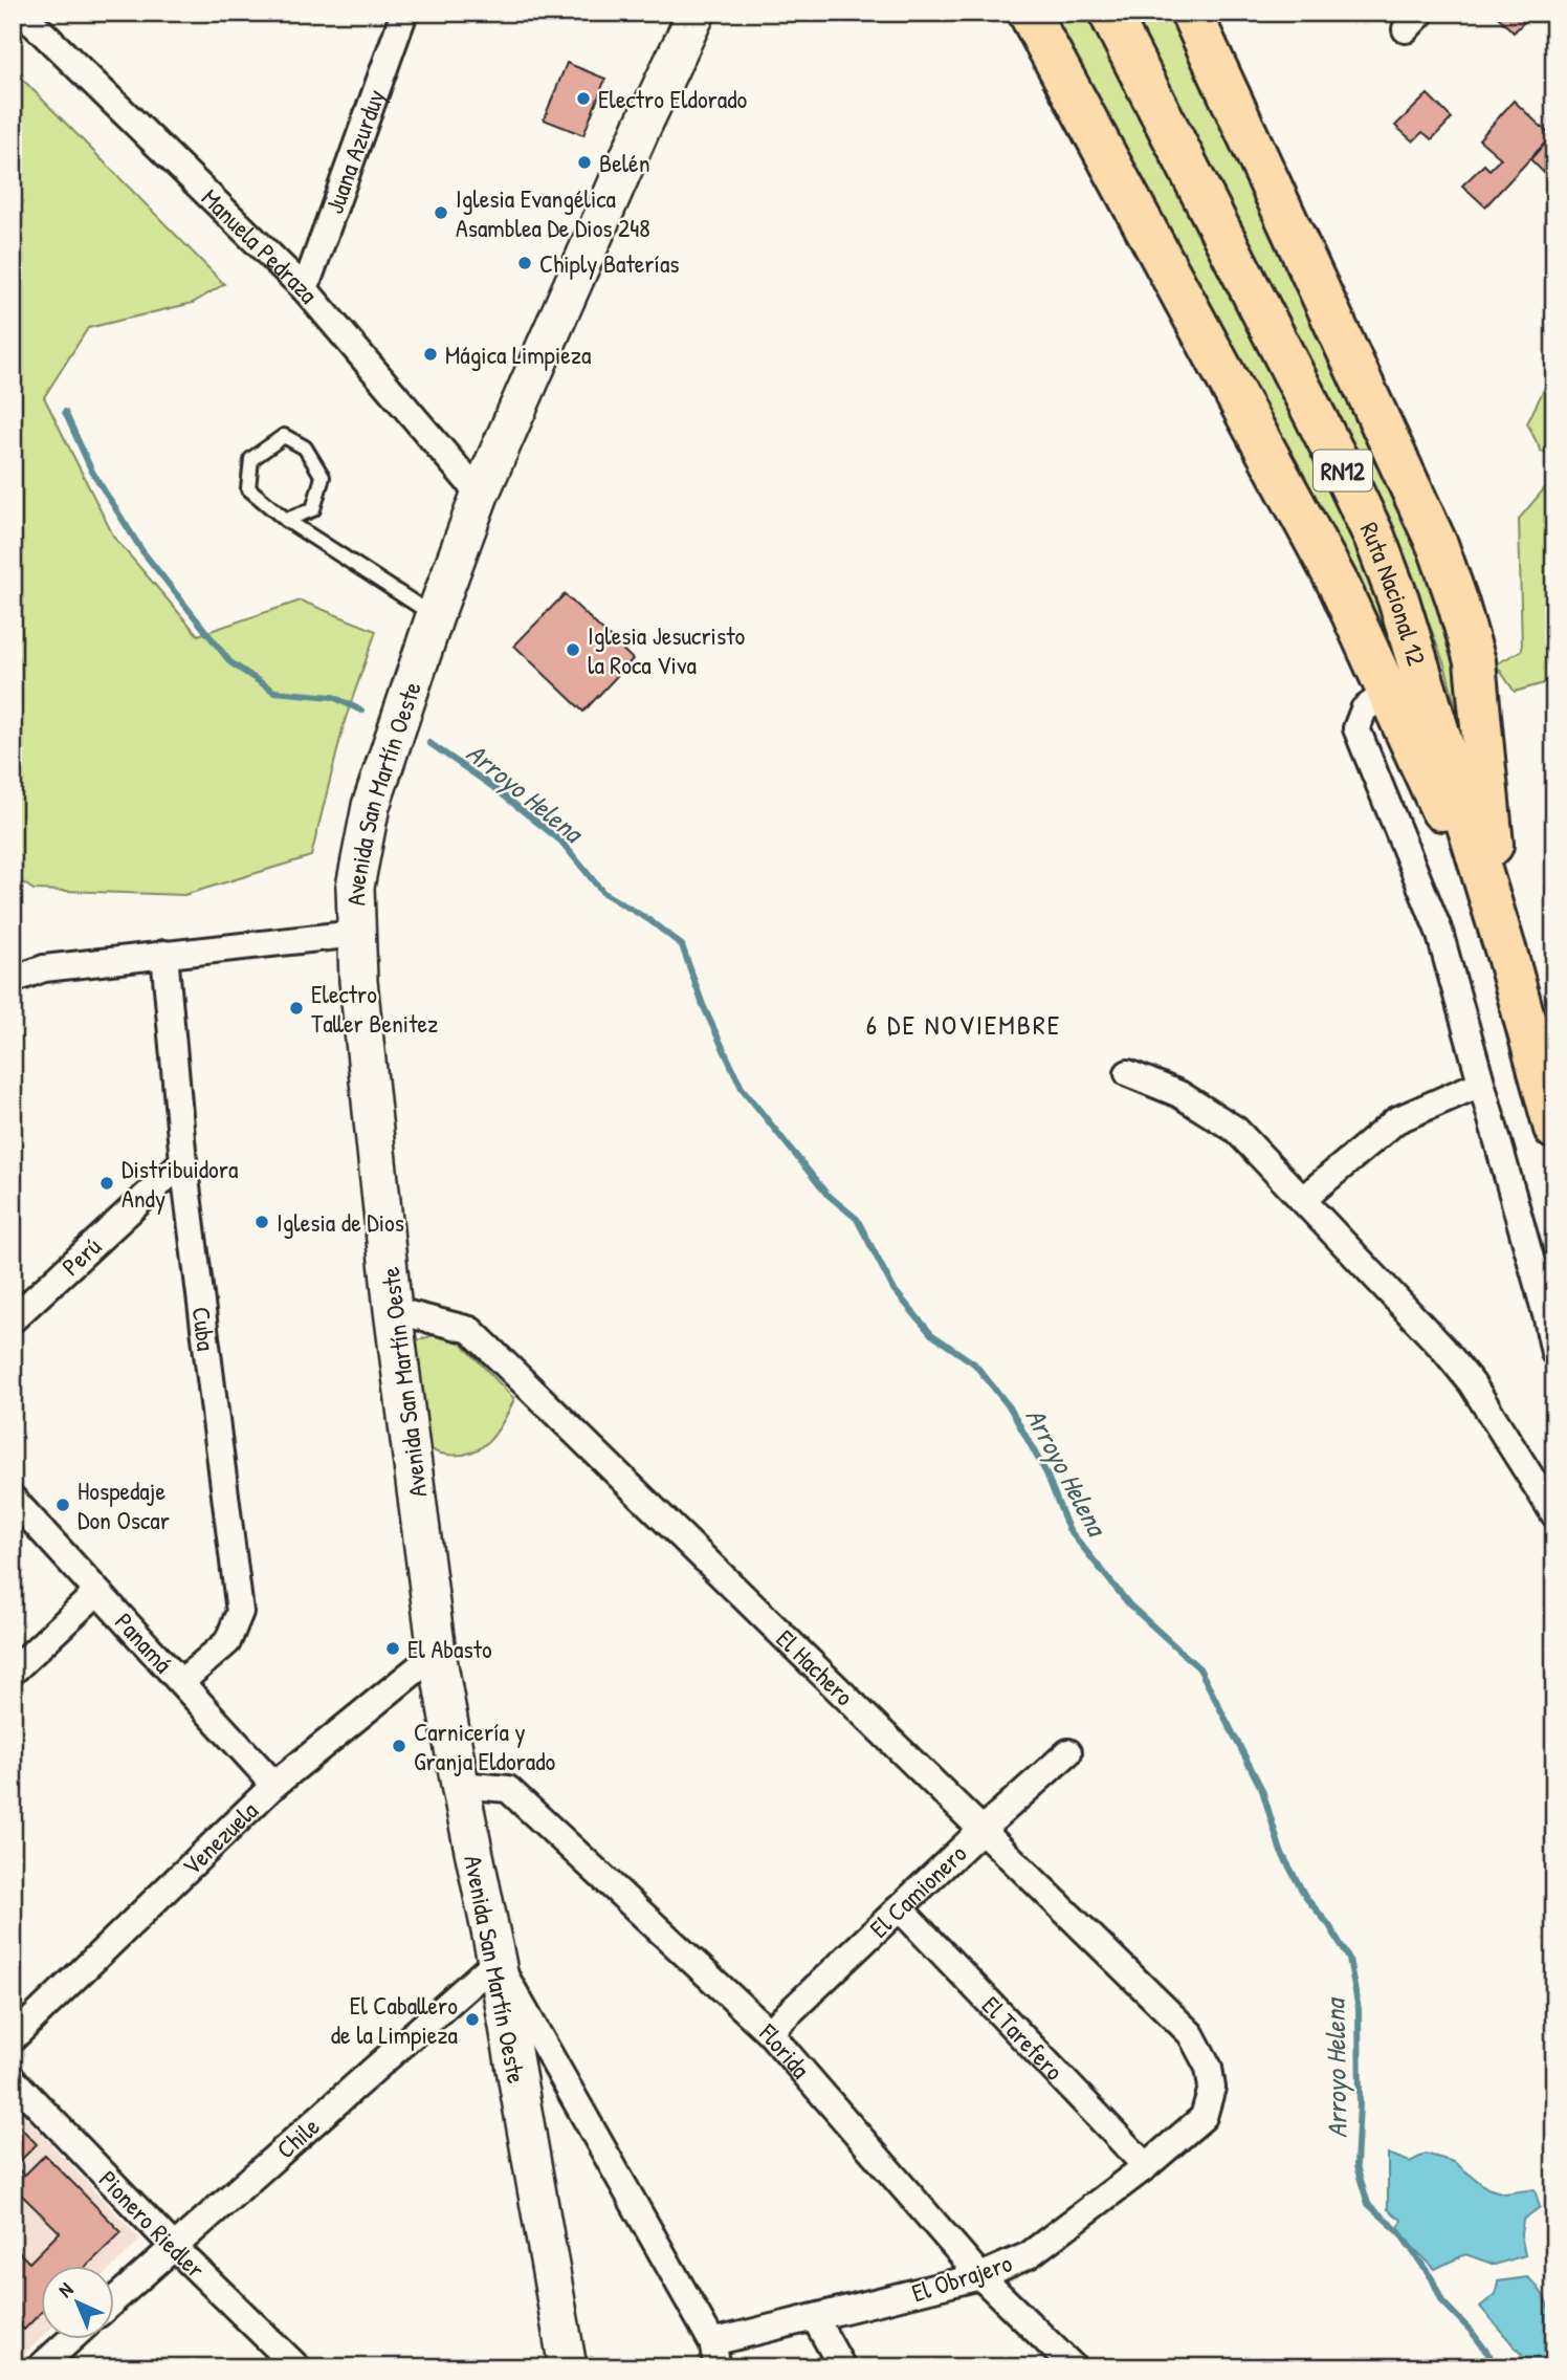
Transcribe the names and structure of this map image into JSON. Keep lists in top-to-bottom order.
{
  "streets": {
    "highway": ["RN12", "Ruta Nacional 12"],
    "main road": ["Avenida San Martín Oeste"],
    "street": [
      "Juana Azurduy",
      "Manuela Pedraza",
      "Perú",
      "Cuba",
      "Panamá",
      "El Hachero",
      "Venezuela",
      "El Camionero",
      "El Tarefero",
      "Florida",
      "Chile",
      "Pionero Riedler",
      "El Obrajero"
    ]
  },
  "crossings": [
    ["Juana Azurduy", "Manuela Pedraza"],
    ["Manuela Pedraza", "Avenida San Martín Oeste"],
    ["Avenida San Martín Oeste", "El Hachero"],
    ["Avenida San Martín Oeste", "Venezuela"],
    ["Avenida San Martín Oeste", "Florida"],
    ["Avenida San Martín Oeste", "Chile"],
    ["Perú", "Cuba"],
    ["Cuba", "Panamá"],
    ["Panamá", "Venezuela"],
    ["El Hachero", "El Camionero"],
    ["El Hachero", "El Obrajero"],
    ["El Camionero", "El Tarefero"],
    ["El Camionero", "Florida"],
    ["El Tarefero", "El Obrajero"],
    ["Florida", "El Obrajero"],
    ["Chile", "Pionero Riedler"]
  ],
  "districts": ["6 DE NOVIEMBRE"],
  "water": ["Arroyo Helena"],
  "places": [
    "Electro Eldorado",
    "Belén",
    "Iglesia Evangélica Asamblea De Dios 248",
    "Chiply Baterías",
    "Mágica Limpieza",
    "Iglesia Jesucristo la Roca Viva",
    "Electro Taller Benitez",
    "Distribuidora Andy",
    "Iglesia de Dios",
    "Hospedaje Don Oscar",
    "El Abasto",
    "Carnicería y Granja Eldorado",
    "El Caballero de la Limpieza"
  ],
  "north": "top left"
}
